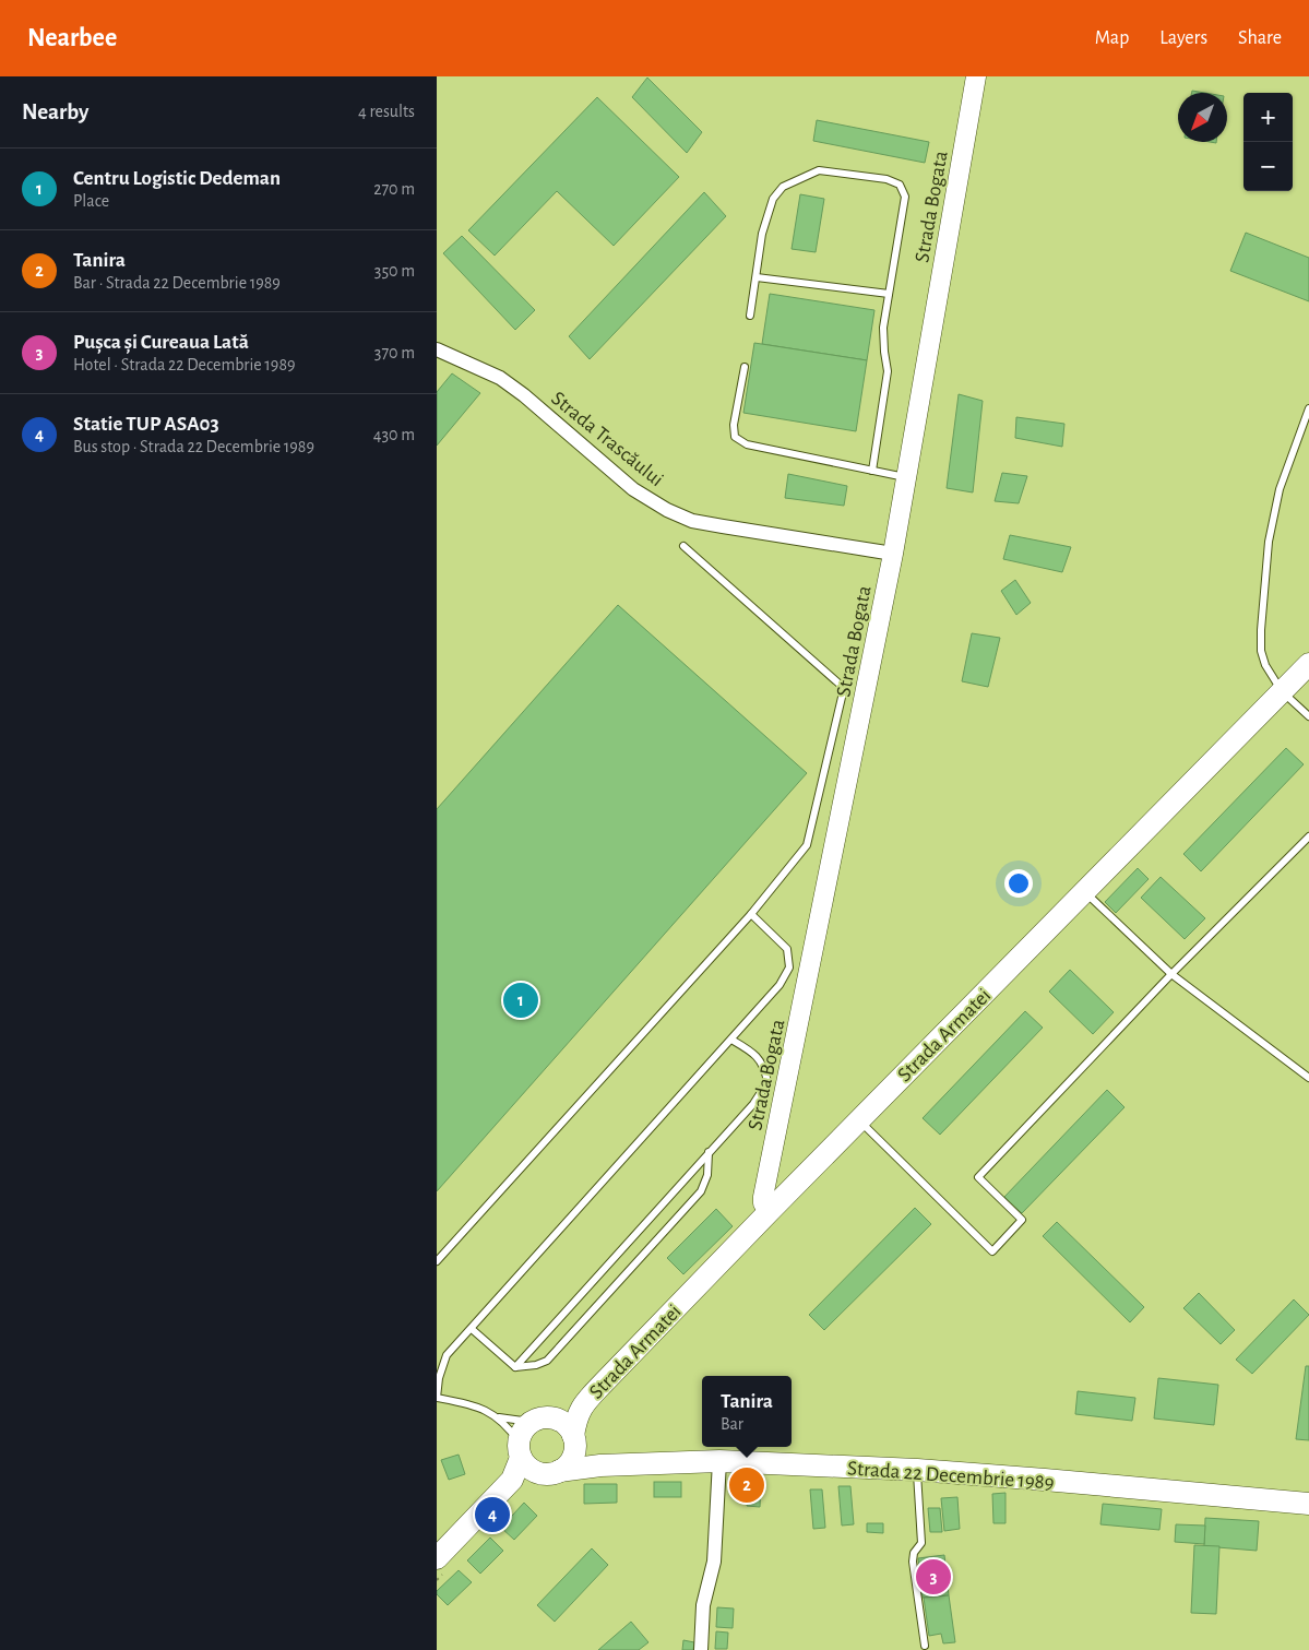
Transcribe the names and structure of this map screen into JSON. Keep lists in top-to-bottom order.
{
  "streets": {
    "main road": ["Strada Bogata", "Strada Armatei", "Strada 22 Decembrie 1989"],
    "street": ["Strada Trascăului"]
  },
  "crossings": [
    ["Strada Bogata", "Strada Trascăului"],
    ["Strada Bogata", "Strada Armatei"],
    ["Strada Armatei", "Strada 22 Decembrie 1989"]
  ],
  "north": "bottom left",
  "page": {
    "header": "Nearbee",
    "nav": ["Map", "Layers", "Share"],
    "heading": ["Nearby", "4 results"],
    "map_buttons": ["+", "−"],
    "list": [
      {
        "mark": "1",
        "name": "Centru Logistic Dedeman",
        "note": "Place",
        "value": "270 m"
      },
      {
        "mark": "2",
        "name": "Tanira",
        "note": "Bar · Strada 22 Decembrie 1989",
        "value": "350 m"
      },
      {
        "mark": "3",
        "name": "Pușca și Cureaua Lată",
        "note": "Hotel · Strada 22 Decembrie 1989",
        "value": "370 m"
      },
      {
        "mark": "4",
        "name": "Statie TUP ASA03",
        "note": "Bus stop · Strada 22 Decembrie 1989",
        "value": "430 m"
      }
    ],
    "pins": [
      "1",
      "2",
      "4",
      "3"
    ],
    "popup": ["Tanira", "Bar"]
  }
}
